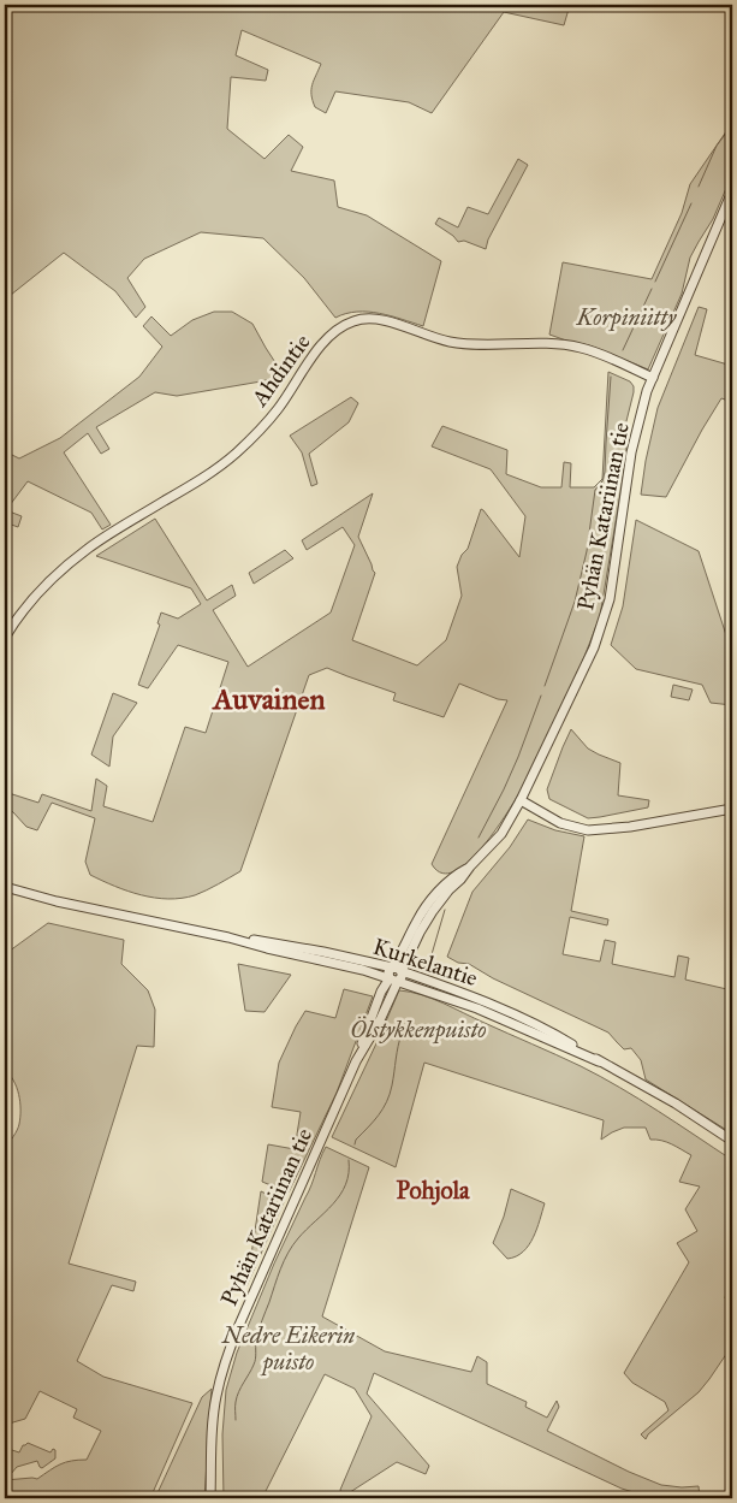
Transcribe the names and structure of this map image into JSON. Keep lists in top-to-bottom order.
{
  "streets": {
    "street": ["Ahdintie", "Pyhän Katariinan tie", "Kurkelantie"]
  },
  "crossings": [
    ["Ahdintie", "Pyhän Katariinan tie"],
    ["Pyhän Katariinan tie", "Kurkelantie"]
  ],
  "districts": ["Auvainen", "Pohjola"],
  "parks": ["Korpiniitty", "Ölstykkenpuisto", "Nedre Eikerin puisto"]
}
